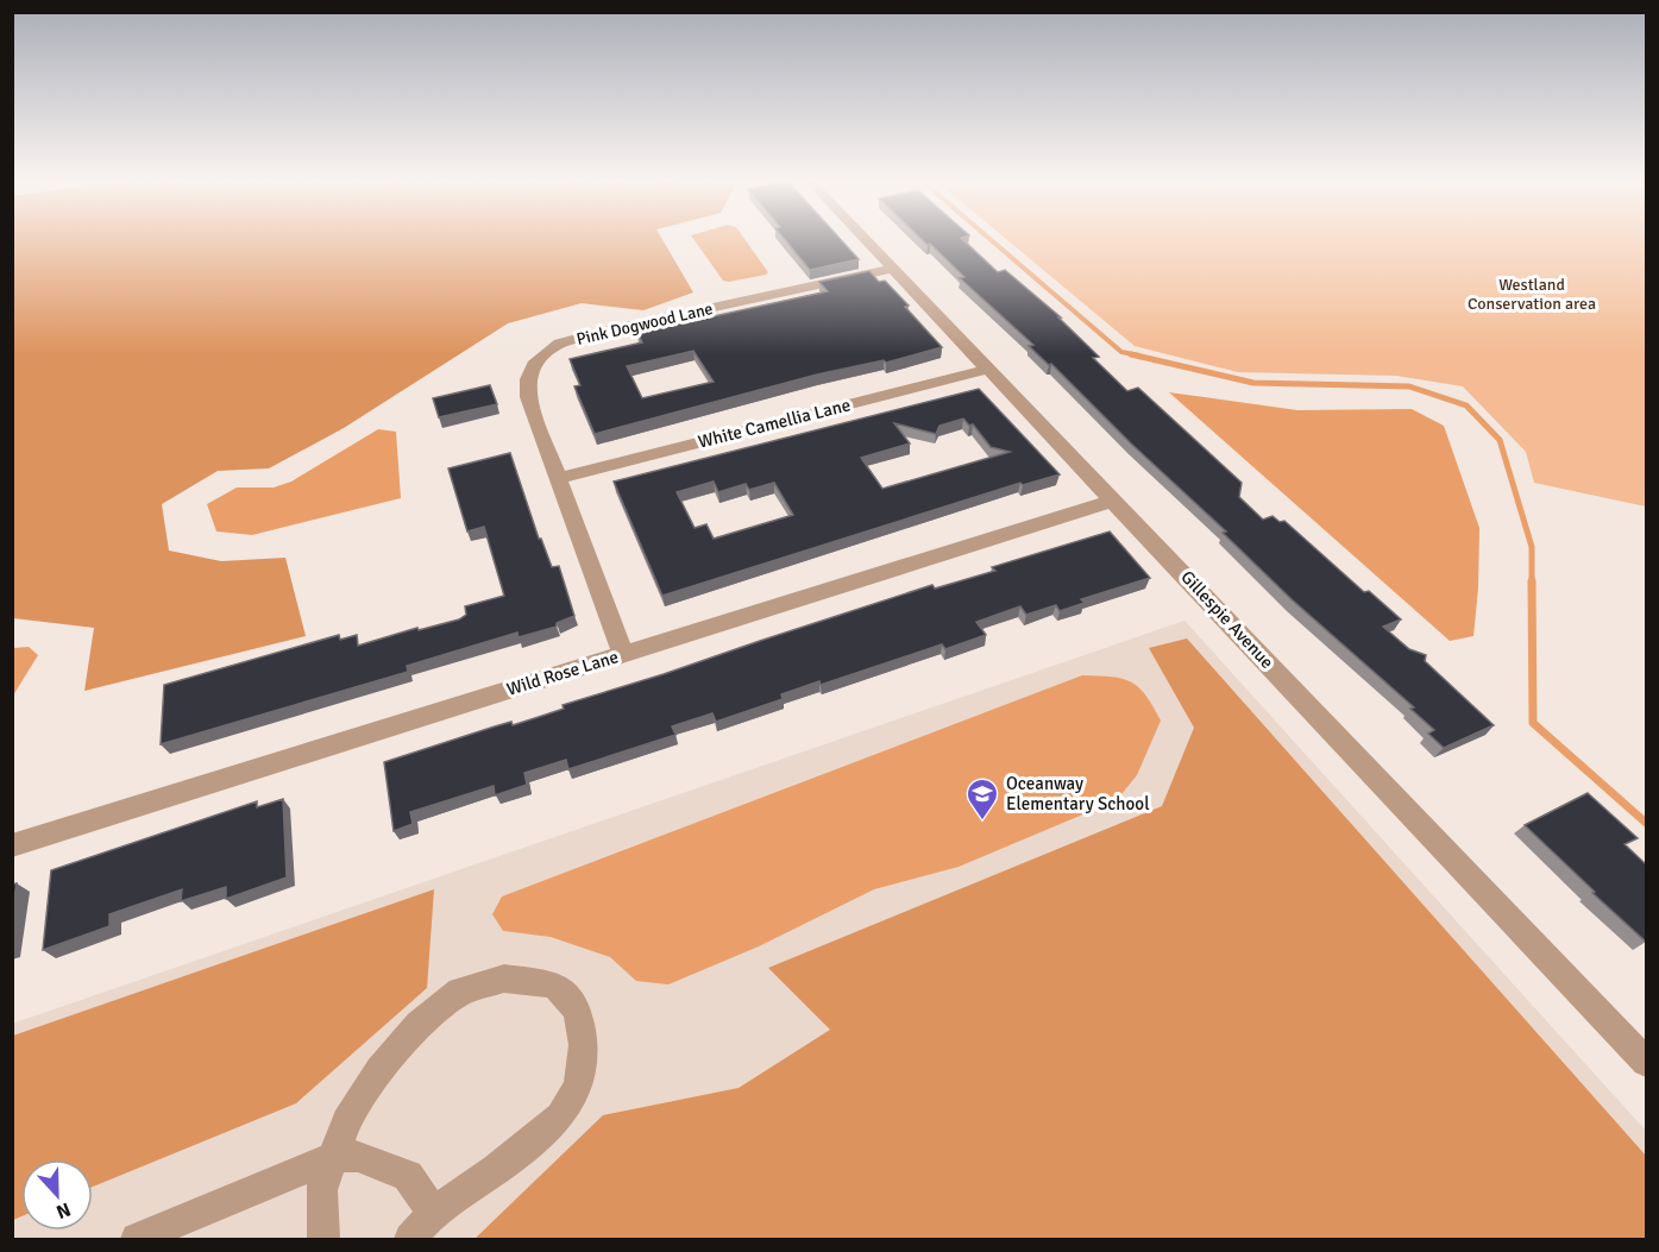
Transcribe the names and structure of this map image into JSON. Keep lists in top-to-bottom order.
{
  "streets": {
    "street": [
      "Pink Dogwood Lane",
      "White Camellia Lane",
      "Gillespie Avenue",
      "Wild Rose Lane"
    ]
  },
  "crossings": [
    ["Pink Dogwood Lane", "White Camellia Lane"],
    ["Pink Dogwood Lane", "Gillespie Avenue"],
    ["Pink Dogwood Lane", "Wild Rose Lane"],
    ["White Camellia Lane", "Gillespie Avenue"],
    ["Gillespie Avenue", "Wild Rose Lane"]
  ],
  "parks": ["Westland Conservation area"],
  "places": {
    "school or university": ["Oceanway Elementary School"]
  },
  "north": "bottom"
}
